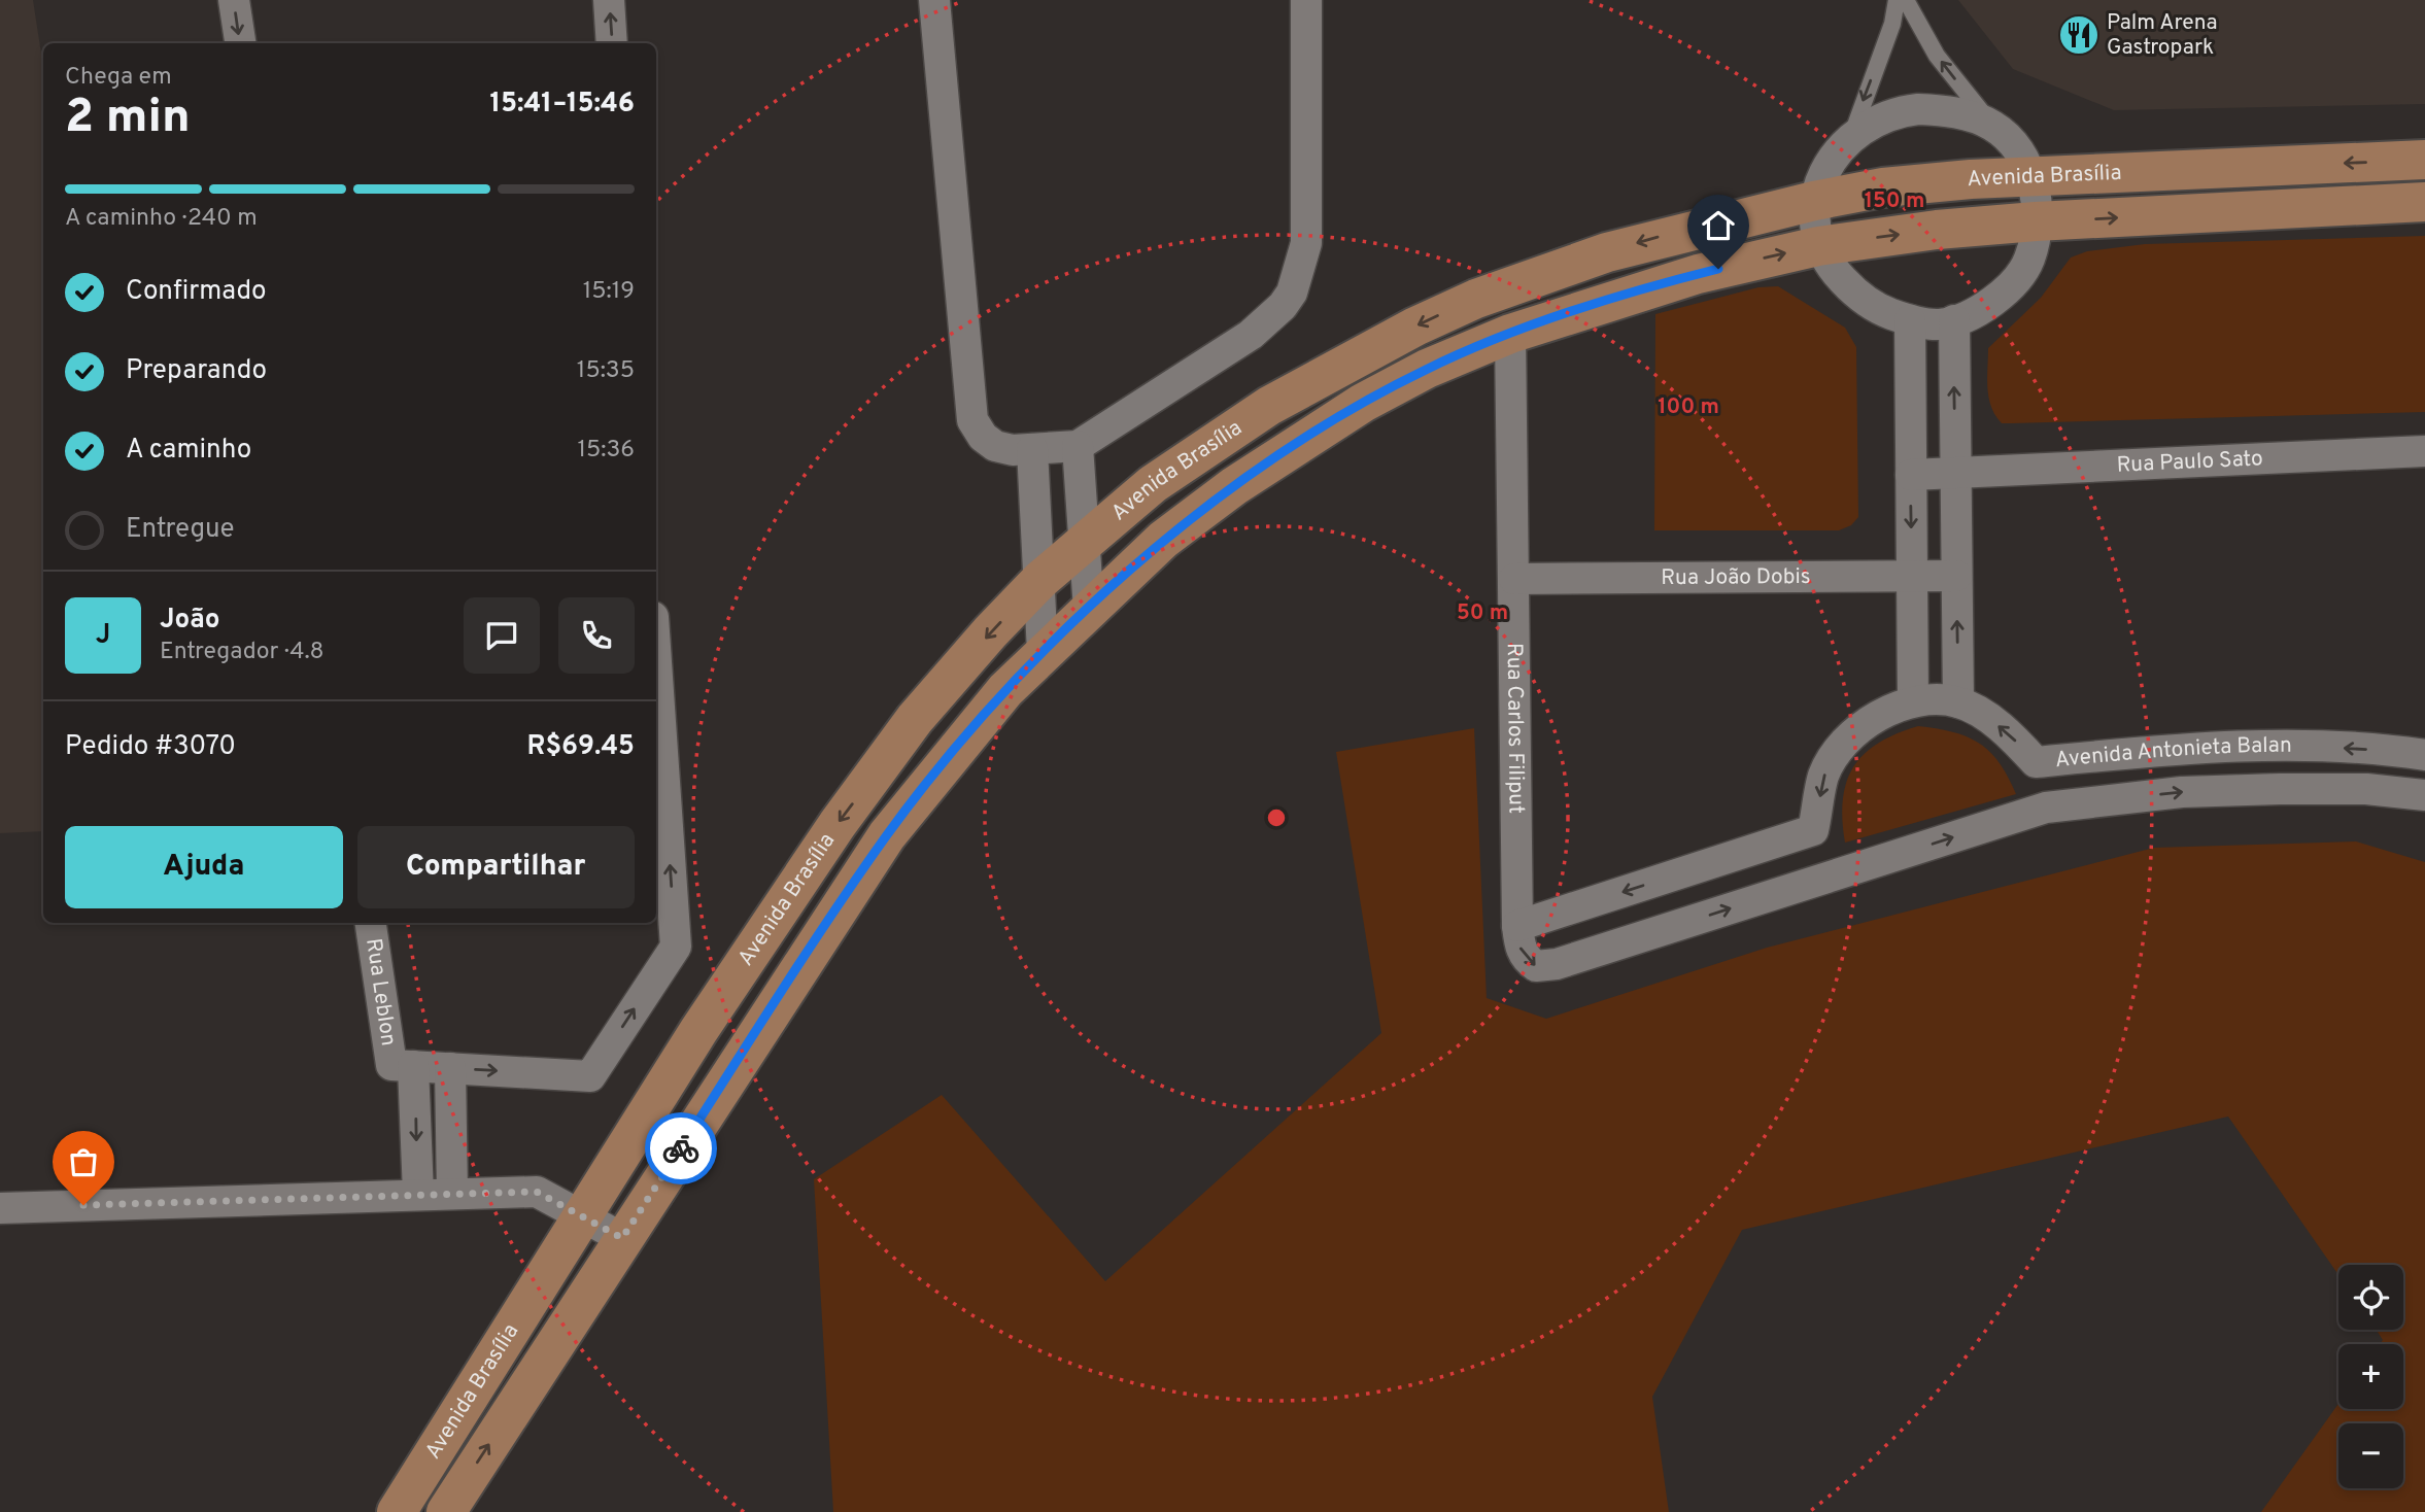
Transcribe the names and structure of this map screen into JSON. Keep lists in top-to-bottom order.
{
  "streets": {
    "main road": ["Avenida Brasília"],
    "street": [
      "Rua Paulo Sato",
      "Rua João Dobis",
      "Rua Carlos Filiput",
      "Avenida Antonieta Balan",
      "Rua Leblon"
    ]
  },
  "crossings": [
    ["Avenida Brasília", "Rua Carlos Filiput"],
    ["Rua João Dobis", "Rua Carlos Filiput"],
    ["Rua Carlos Filiput", "Avenida Antonieta Balan"]
  ],
  "places": {
    "restaurant": ["Palm Arena Gastropark"]
  },
  "page": {
    "heading": ["2 min", "Chega em", "15:41–15:46"],
    "panel": [
      "João",
      "Entregador · 4.8",
      "Pedido #3070",
      "R$69.45"
    ],
    "bar": "A caminho · 240 m",
    "list": [
      ["Confirmado", "15:19"],
      ["Preparando", "15:35"],
      ["A caminho", "15:36"],
      "Entregue"
    ],
    "round": "J",
    "buttons": ["Ajuda", "Compartilhar"],
    "map_buttons": ["+", "−"]
  },
  "rings": ["150 m", "100 m", "50 m"]
}
